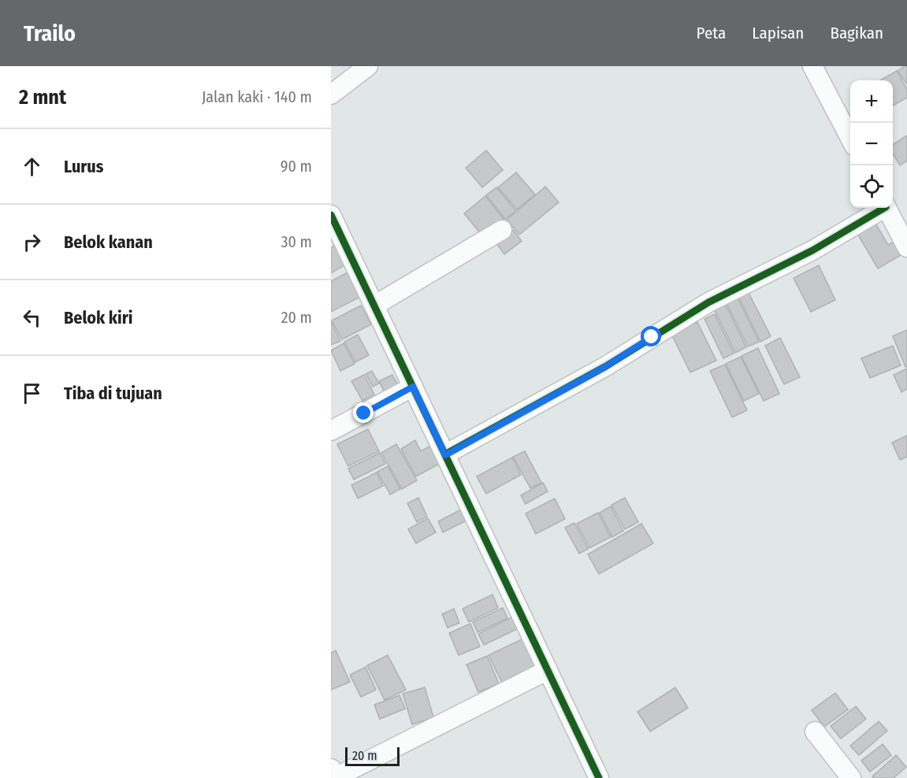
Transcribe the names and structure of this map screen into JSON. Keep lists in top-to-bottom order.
{
  "scale_bar": "20 m",
  "page": {
    "header": "Trailo",
    "nav": ["Peta", "Lapisan", "Bagikan"],
    "heading": ["2 mnt", "Jalan kaki · 140 m"],
    "map_buttons": ["+", "−"],
    "list": [
      ["Lurus", "90 m"],
      ["Belok kanan", "30 m"],
      ["Belok kiri", "20 m"],
      "Tiba di tujuan"
    ],
    "scale": "20 m"
  }
}
